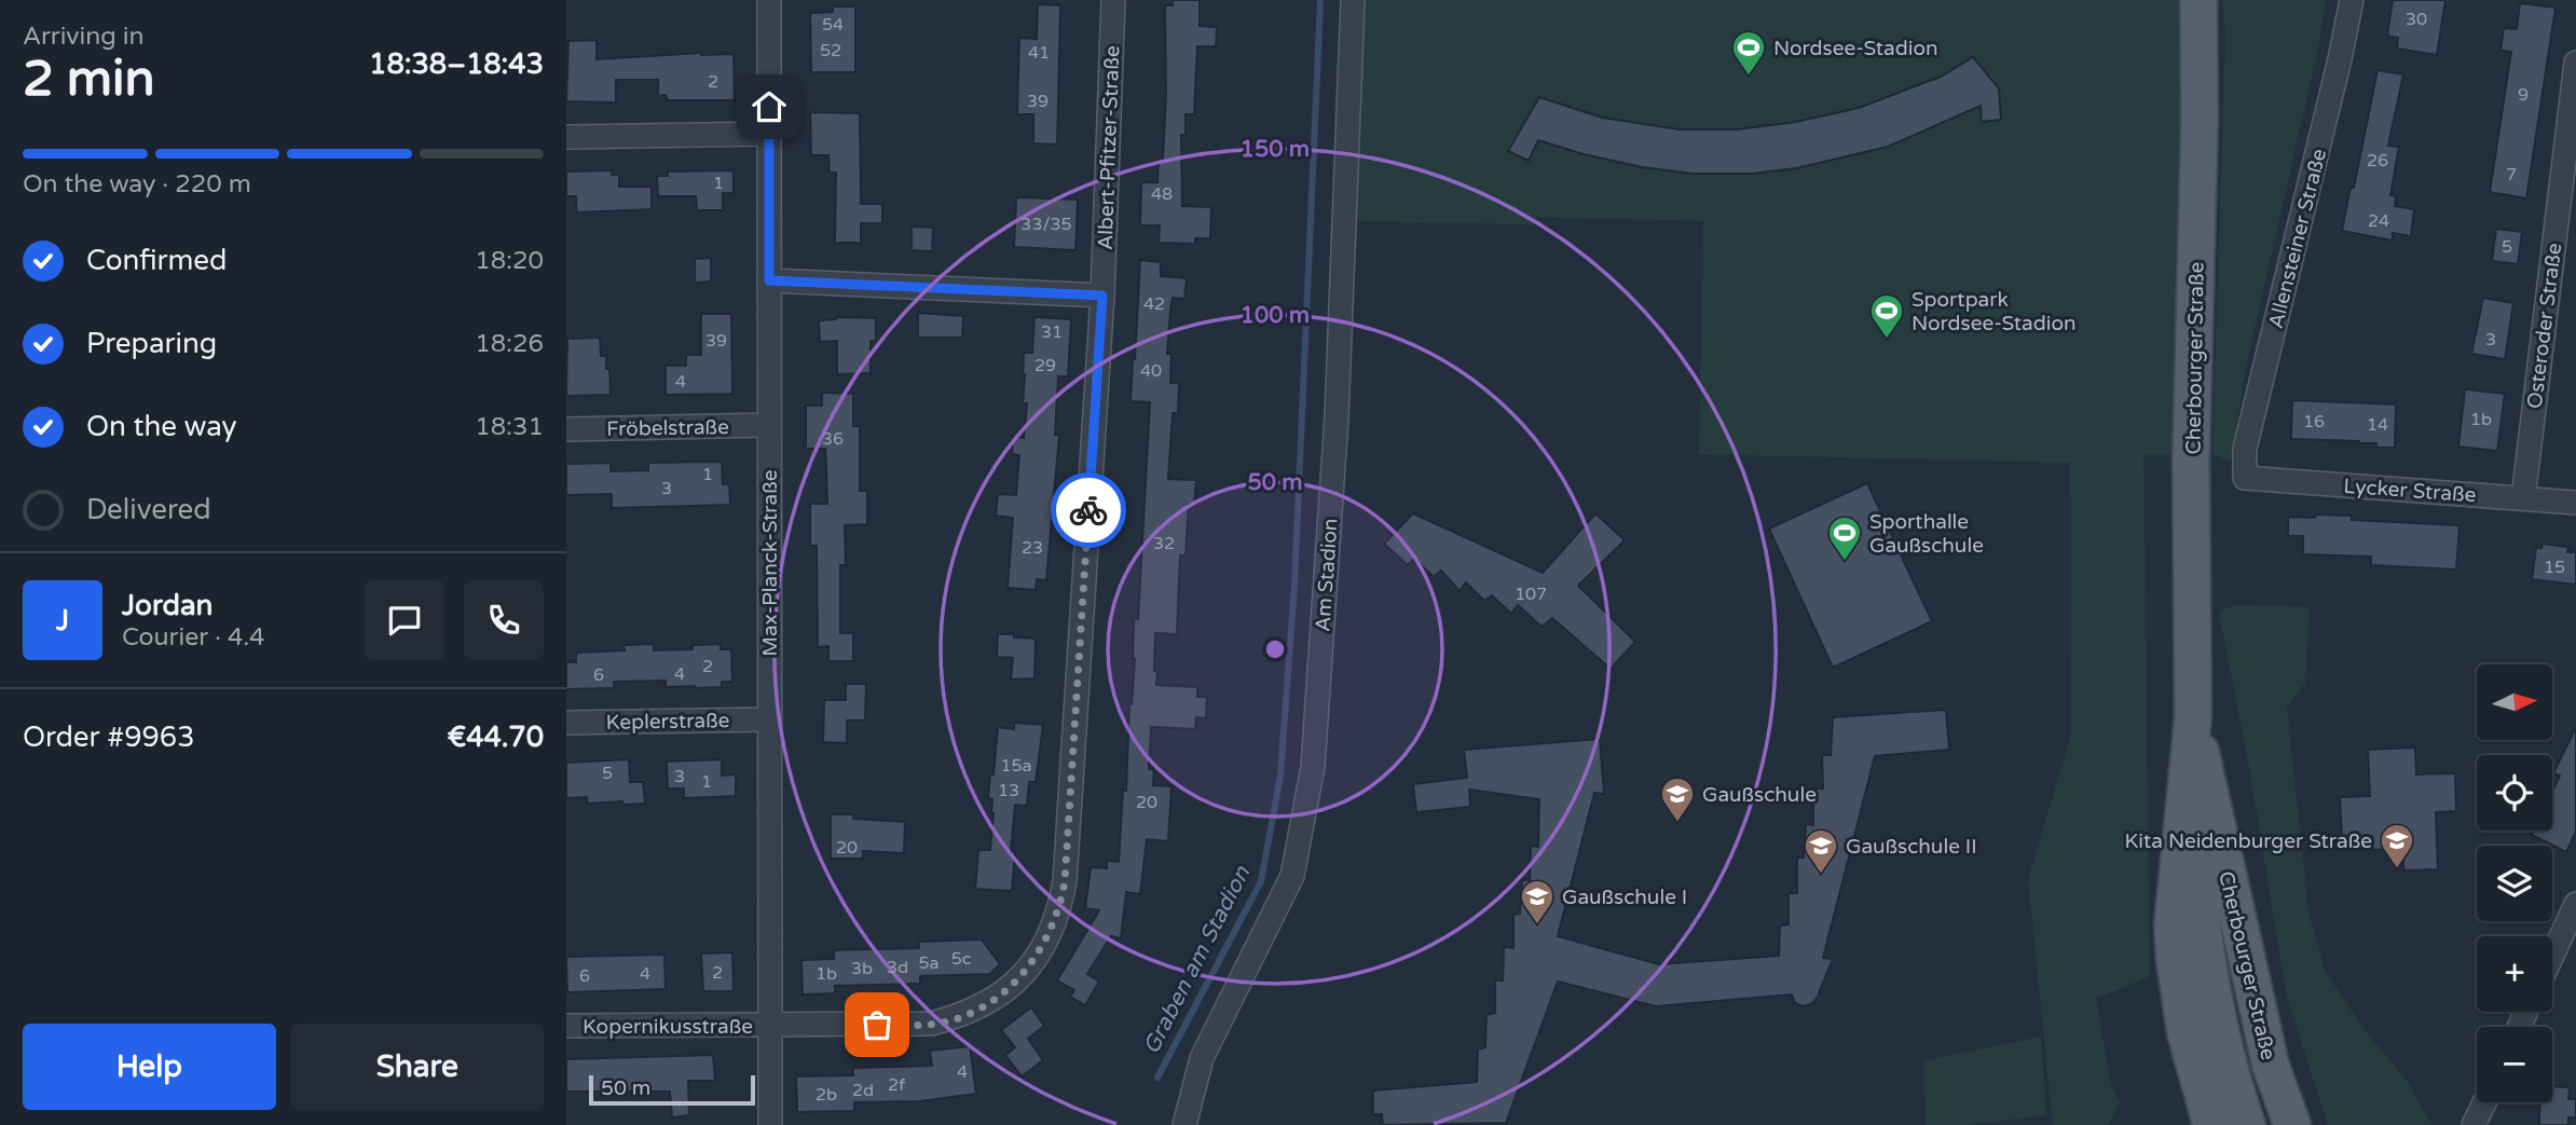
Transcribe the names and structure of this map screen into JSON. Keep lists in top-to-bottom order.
{
  "streets": {
    "main road": ["Cherbourger Straße"],
    "street": [
      "Albert-Pfitzer-Straße",
      "Allensteiner Straße",
      "Osteroder Straße",
      "Fröbelstraße",
      "Lycker Straße",
      "Max-Planck-Straße",
      "Am Stadion",
      "Keplerstraße",
      "Kopernikusstraße"
    ]
  },
  "crossings": [
    ["Albert-Pfitzer-Straße", "Max-Planck-Straße"],
    ["Albert-Pfitzer-Straße", "Kopernikusstraße"],
    ["Allensteiner Straße", "Lycker Straße"],
    ["Osteroder Straße", "Lycker Straße"],
    ["Fröbelstraße", "Max-Planck-Straße"],
    ["Max-Planck-Straße", "Keplerstraße"],
    ["Max-Planck-Straße", "Kopernikusstraße"]
  ],
  "water": ["Graben am Stadion"],
  "places": {
    "sports": ["Nordsee-Stadion", "Sportpark Nordsee-Stadion", "Sporthalle Gaußschule"],
    "school or university": [
      "Gaußschule",
      "Kita Neidenburger Straße",
      "Gaußschule II",
      "Gaußschule I"
    ]
  },
  "house_numbers": [
    "30",
    "54",
    "52",
    "41",
    "2",
    "9",
    "39",
    "26",
    "7",
    "1",
    "48",
    "24",
    "33/35",
    "5",
    "42",
    "31",
    "3",
    "39",
    "29",
    "40",
    "4",
    "1b",
    "16",
    "14",
    "36",
    "1",
    "3",
    "32",
    "23",
    "15",
    "107",
    "2",
    "4",
    "6",
    "15a",
    "5",
    "3",
    "1",
    "13",
    "20",
    "20",
    "5c",
    "5a",
    "3d",
    "3b",
    "2",
    "4",
    "1b",
    "6",
    "4",
    "2f",
    "2d",
    "2b"
  ],
  "scale_bar": "50 m",
  "north": "right",
  "page": {
    "heading": ["2 min", "Arriving in", "18:38–18:43"],
    "panel": [
      "Jordan",
      "Courier · 4.4",
      "Order #9963",
      "€44.70"
    ],
    "bar": "On the way · 220 m",
    "list": [
      ["Confirmed", "18:20"],
      ["Preparing", "18:26"],
      ["On the way", "18:31"],
      "Delivered"
    ],
    "round": "J",
    "map_buttons": ["+", "−"],
    "buttons": ["Help", "Share"],
    "scale": "50 m"
  },
  "rings": ["150 m", "100 m", "50 m"]
}
